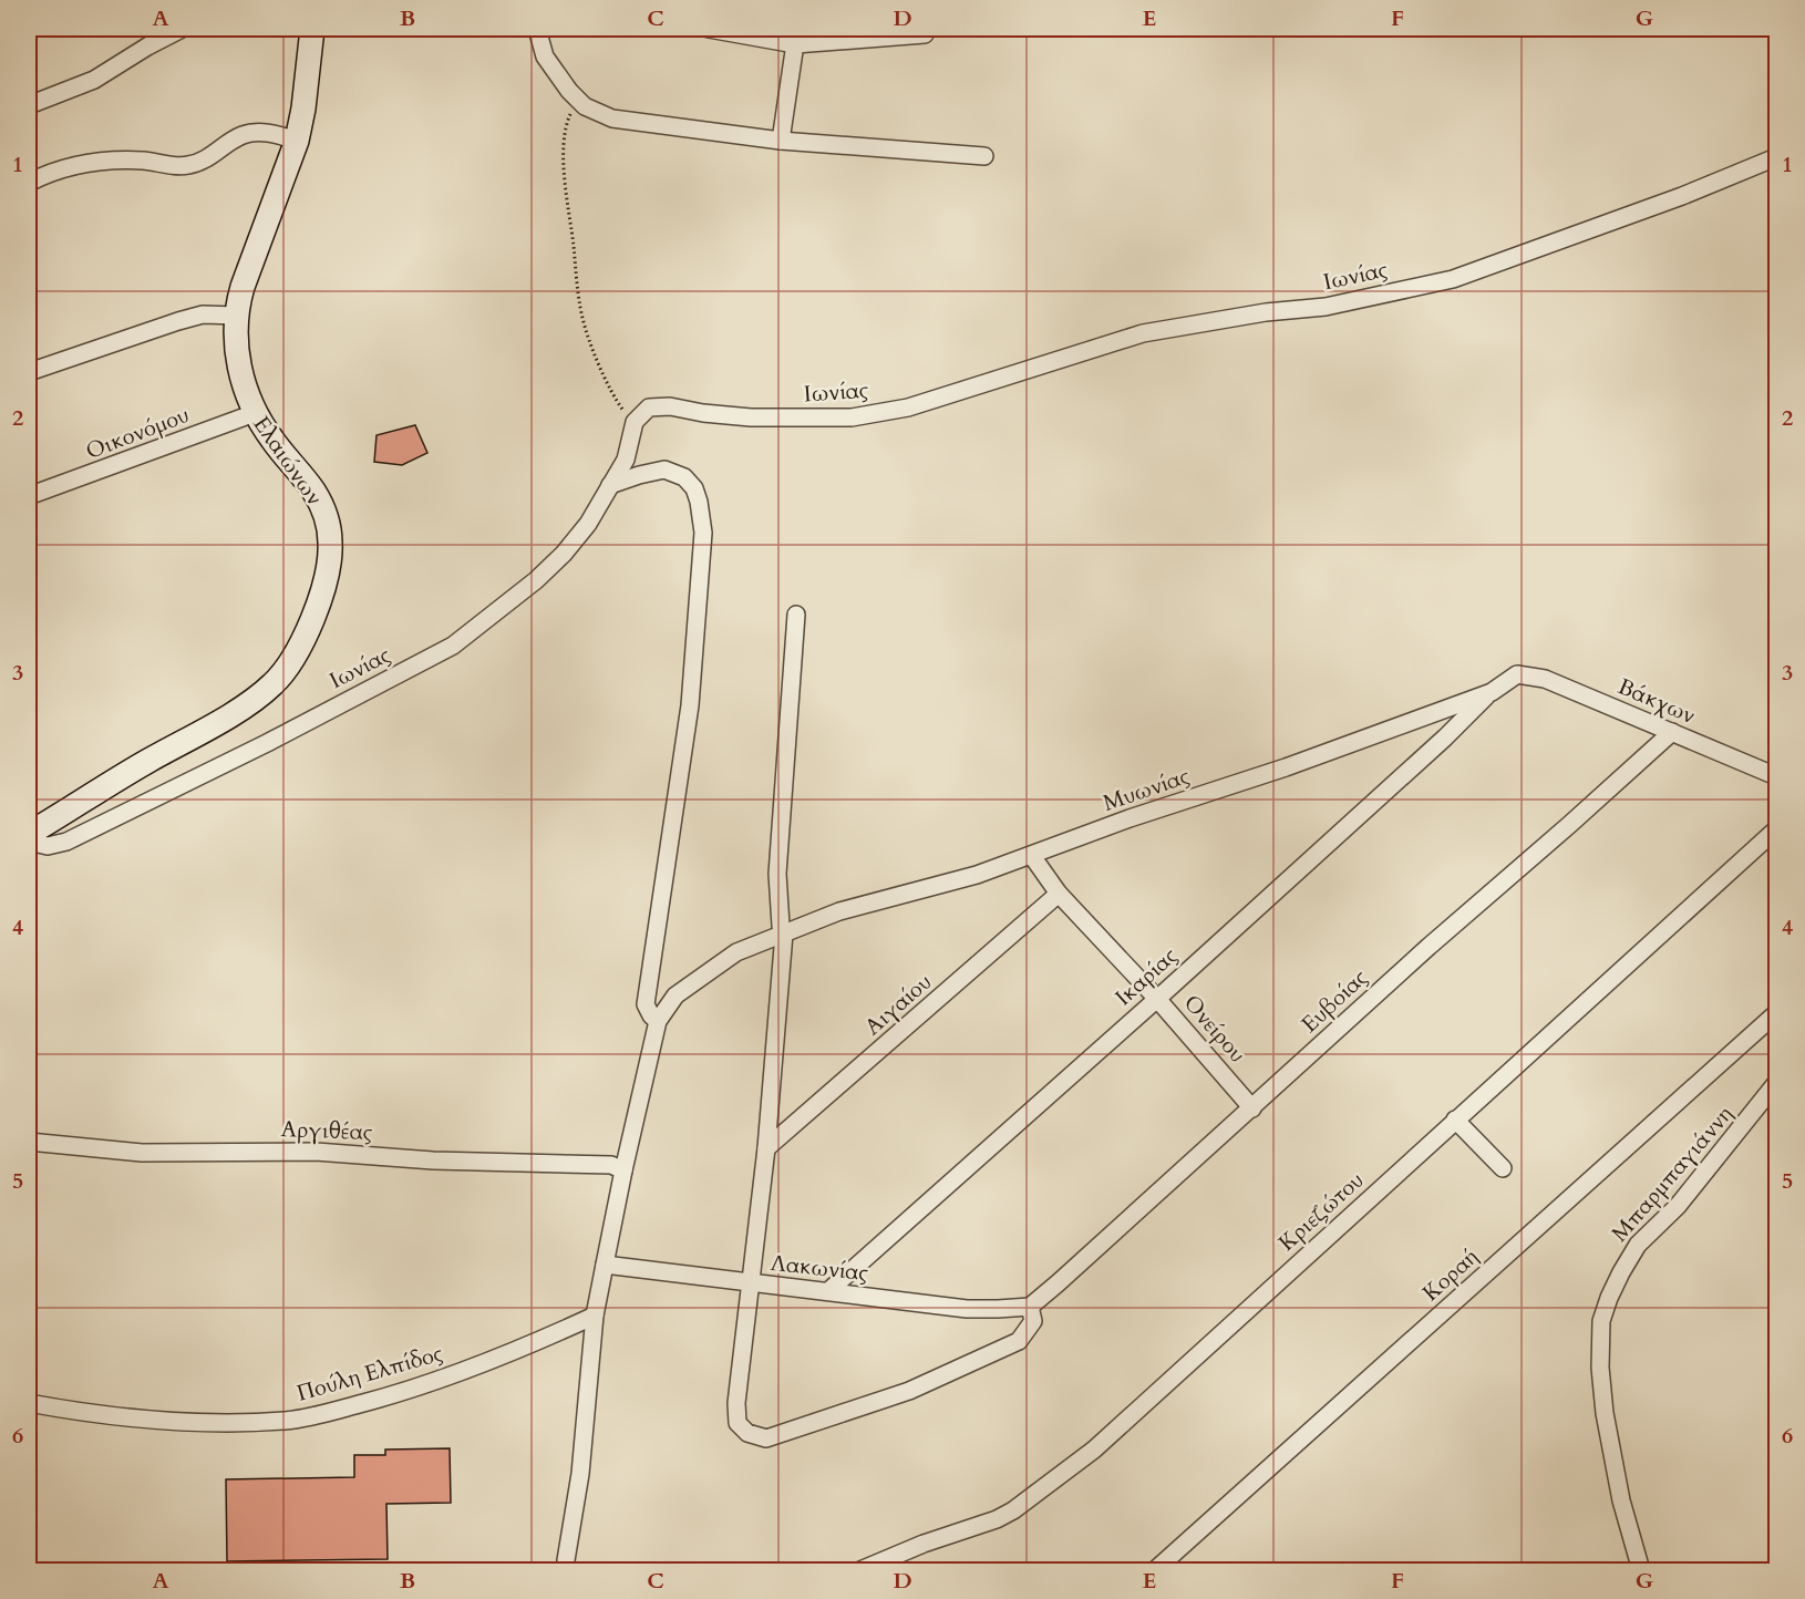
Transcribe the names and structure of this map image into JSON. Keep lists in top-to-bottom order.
{
  "streets": {
    "main road": ["Ελαιώνων"],
    "street": [
      "Ιωνίας",
      "Οικονόμου",
      "Βάκχων",
      "Μυωνίας",
      "Ικαρίας",
      "Ευβοίας",
      "Αιγαίου",
      "Ονείρου",
      "Αργιθέας",
      "Μπαρμπαγιάννη",
      "Κριεζώτου",
      "Λακωνίας",
      "Κοραή",
      "Πούλη Ελπίδος"
    ]
  },
  "crossings": [
    ["Οικονόμου", "Ελαιώνων"],
    ["Βάκχων", "Μυωνίας"],
    ["Βάκχων", "Ευβοίας"],
    ["Μυωνίας", "Ικαρίας"],
    ["Μυωνίας", "Ονείρου"],
    ["Ικαρίας", "Ονείρου"],
    ["Ικαρίας", "Λακωνίας"],
    ["Ευβοίας", "Ονείρου"],
    ["Ευβοίας", "Λακωνίας"],
    ["Αιγαίου", "Ονείρου"]
  ],
  "grid": {
    "columns": [
      "A",
      "B",
      "C",
      "D",
      "E",
      "F",
      "G"
    ],
    "rows": [
      "1",
      "2",
      "3",
      "4",
      "5",
      "6"
    ]
  }
}
